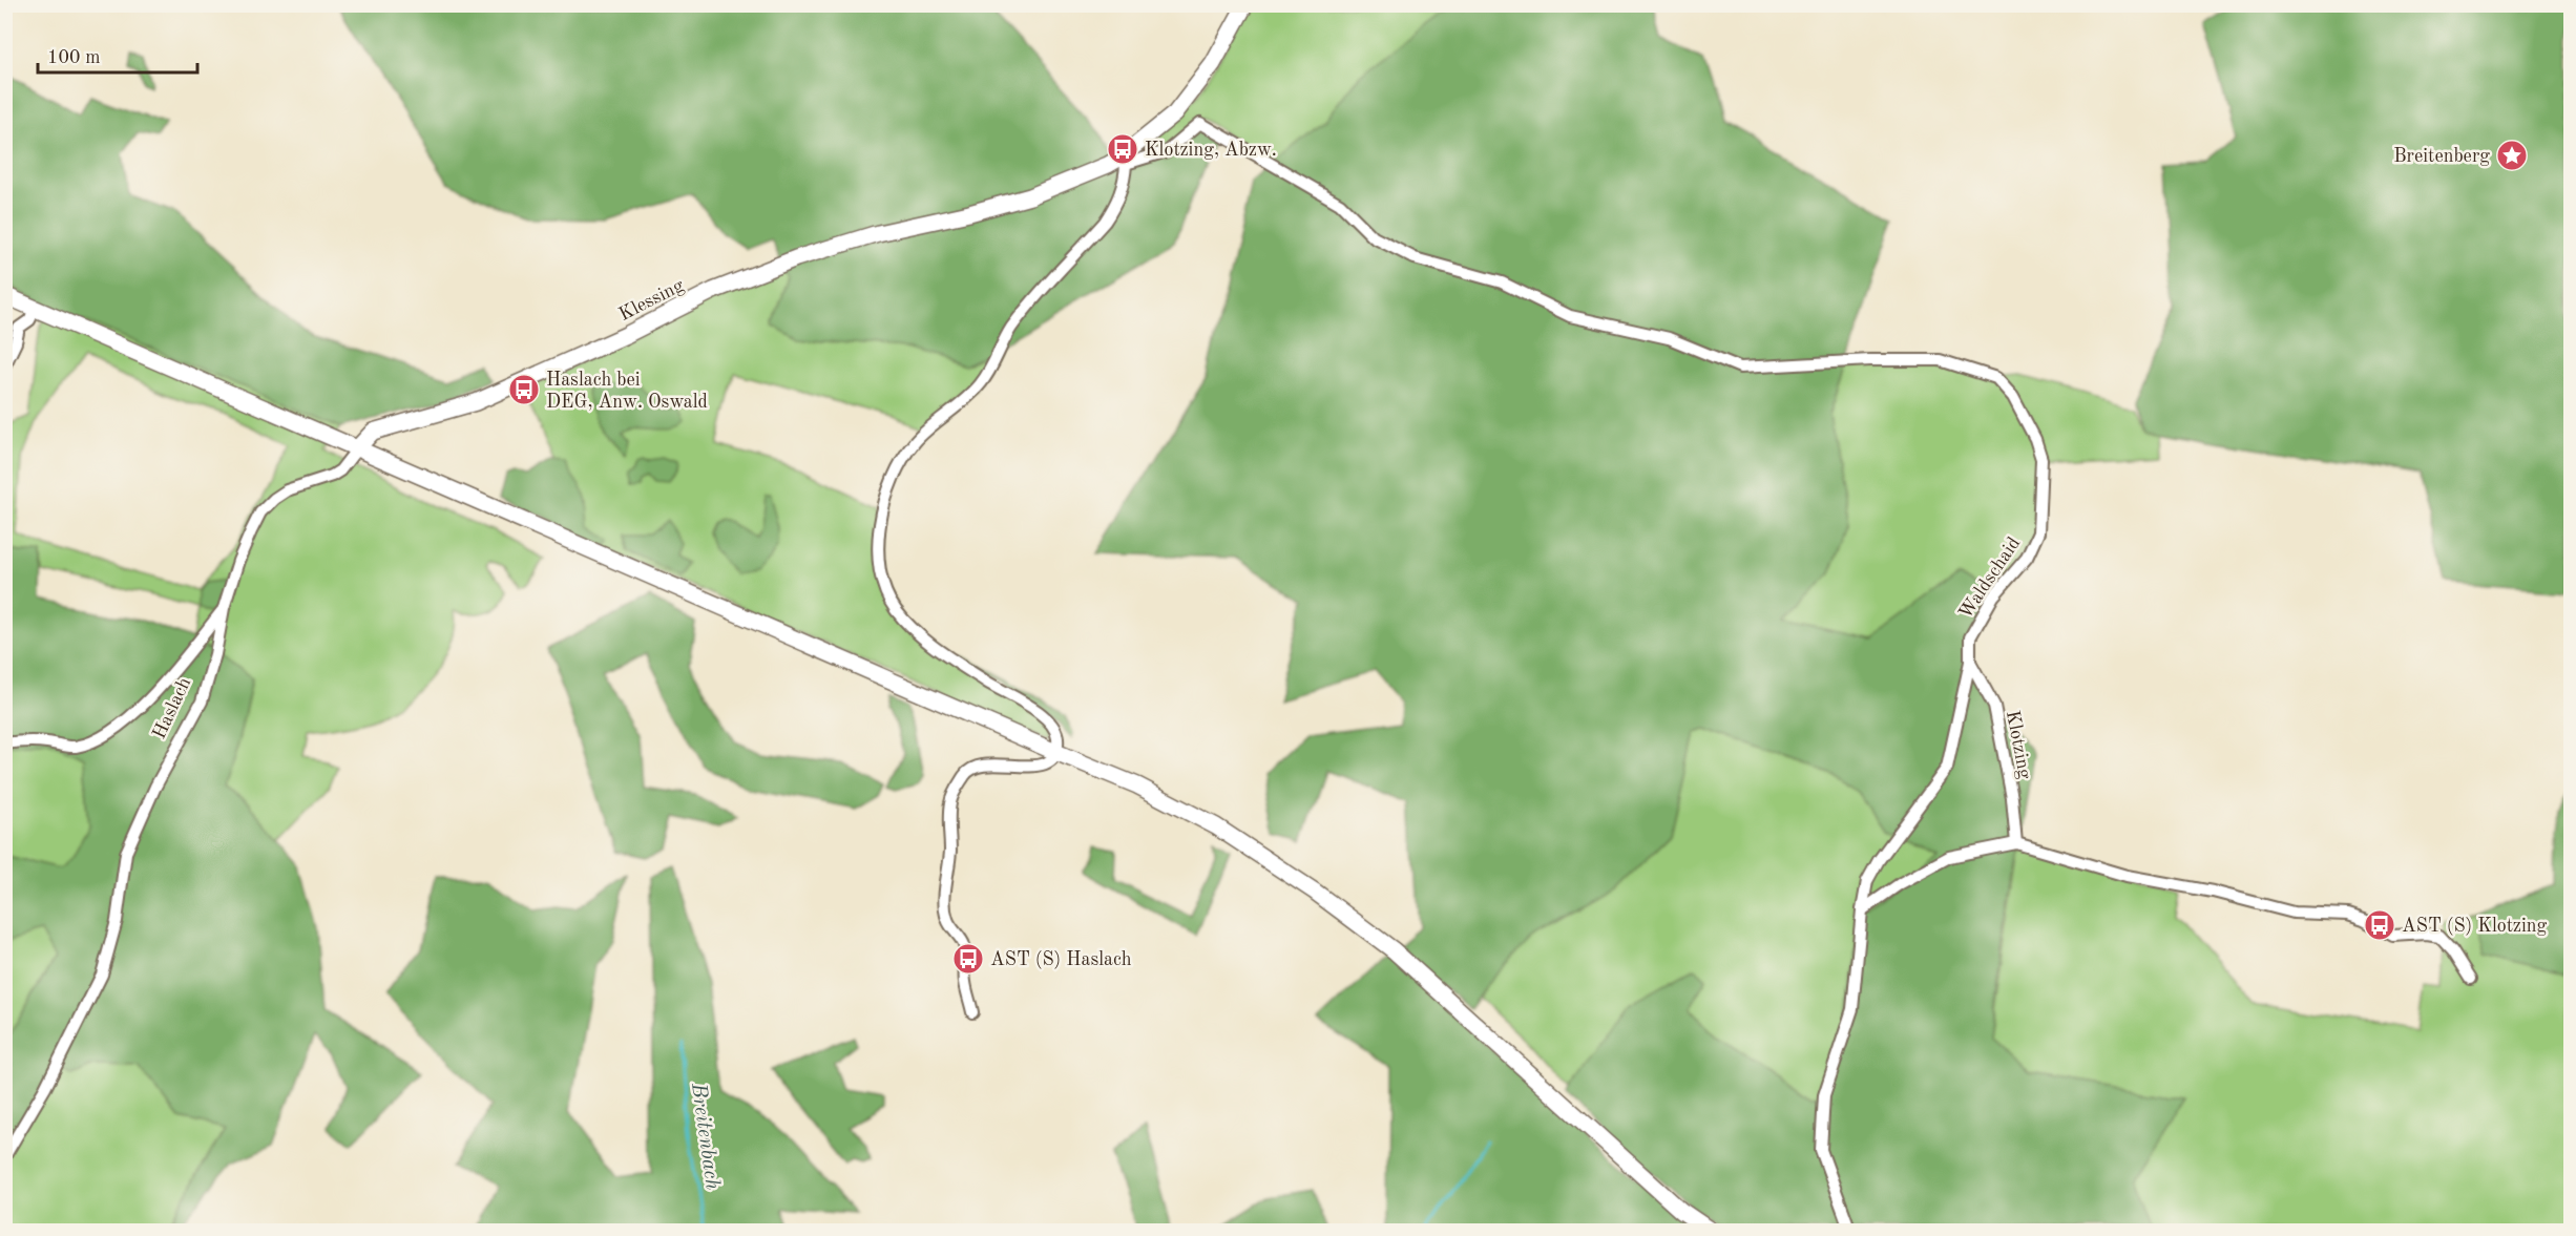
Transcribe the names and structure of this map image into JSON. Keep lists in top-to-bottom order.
{
  "streets": {
    "main road": ["Klessing", "Haslach"],
    "street": ["Waldschaid", "Klotzing"]
  },
  "crossings": [
    ["Klessing", "Waldschaid"],
    ["Klessing", "Haslach"],
    ["Waldschaid", "Klotzing"]
  ],
  "water": ["Breitenbach"],
  "places": {
    "bus stop": [
      "Klotzing, Abzw.",
      "Haslach bei DEG, Anw. Oswald",
      "AST (S) Klotzing",
      "AST (S) Haslach"
    ],
    "place": ["Breitenberg"]
  },
  "scale_bar": "100 m"
}
